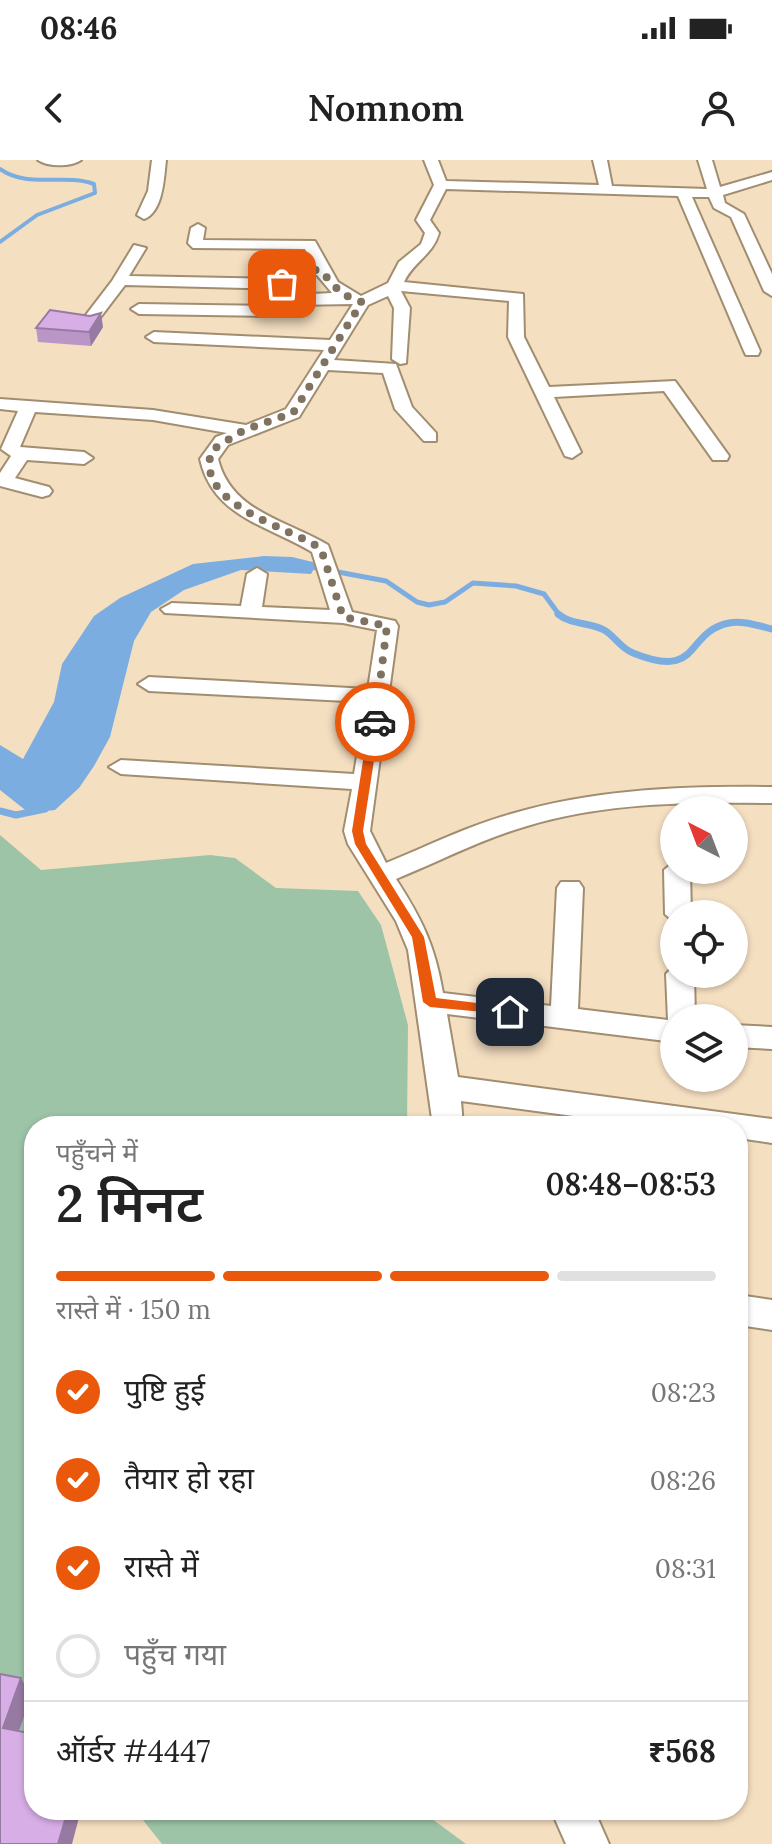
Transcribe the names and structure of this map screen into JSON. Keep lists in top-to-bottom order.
{
  "north": "top left",
  "page": {
    "status": "08:46",
    "header": "Nomnom",
    "heading": ["2 मिनट", "पहुँचने में", "08:48–08:53"],
    "panel": ["ऑर्डर #4447", "₹568"],
    "bar": "रास्ते में · 150 m",
    "list": [
      ["पुष्टि हुई", "08:23"],
      ["तैयार हो रहा", "08:26"],
      ["रास्ते में", "08:31"],
      "पहुँच गया"
    ]
  }
}
